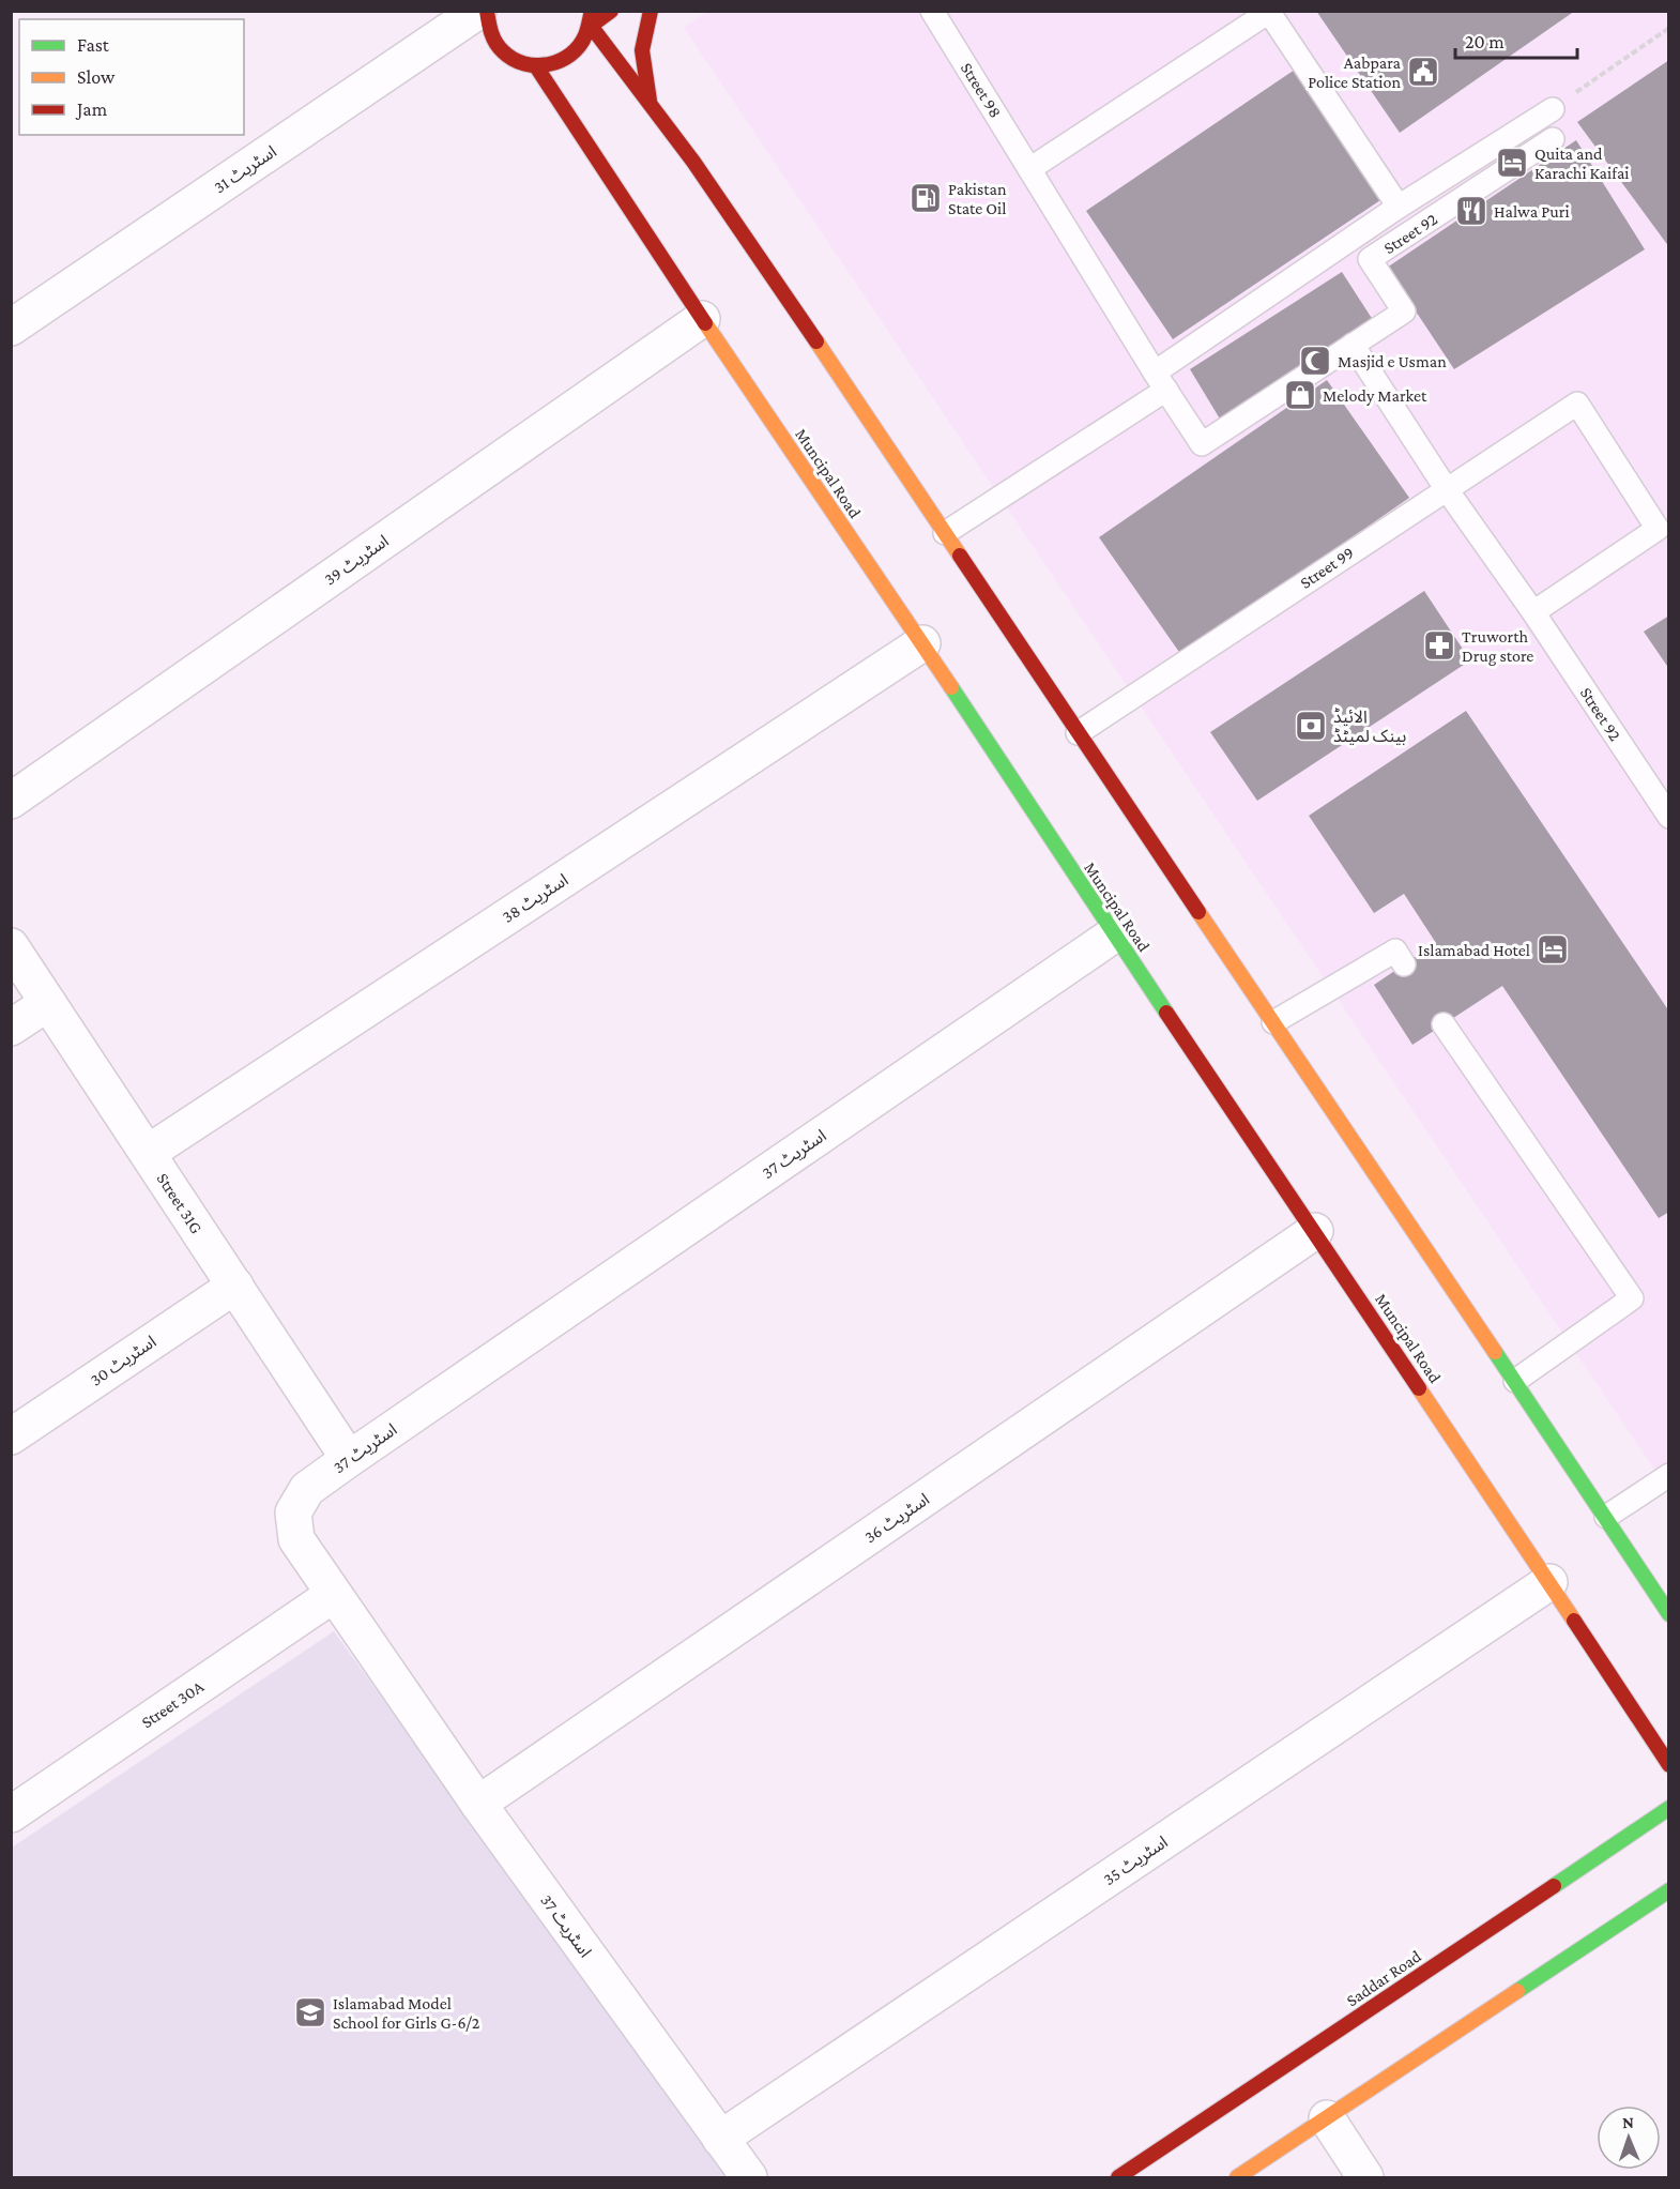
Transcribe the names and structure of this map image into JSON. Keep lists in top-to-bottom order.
{
  "streets": {
    "street": [
      "اسٹریٹ 31",
      "Muncipal Road",
      "اسٹریٹ 39",
      "اسٹریٹ 38",
      "اسٹریٹ 37",
      "Street 31G",
      "اسٹریٹ 30",
      "اسٹریٹ 36",
      "Street 30A",
      "اسٹریٹ 35",
      "Saddar Road"
    ],
    "lane": ["Street 98", "Street 92", "Street 99"]
  },
  "crossings": [
    ["Street 98", "Street 92"],
    ["Street 92", "Street 99"],
    ["Muncipal Road", "اسٹریٹ 39"],
    ["Muncipal Road", "اسٹریٹ 38"],
    ["Muncipal Road", "اسٹریٹ 37"],
    ["Muncipal Road", "اسٹریٹ 36"],
    ["Muncipal Road", "اسٹریٹ 35"],
    ["اسٹریٹ 38", "Street 31G"],
    ["اسٹریٹ 37", "Street 31G"],
    ["اسٹریٹ 37", "اسٹریٹ 36"],
    ["اسٹریٹ 37", "Street 30A"],
    ["اسٹریٹ 37", "اسٹریٹ 35"],
    ["Street 31G", "اسٹریٹ 30"]
  ],
  "places": {
    "public building": ["Aabpara Police Station"],
    "hotel": ["Quita and Karachi Kaifai", "Islamabad Hotel"],
    "fuel station": ["Pakistan State Oil"],
    "restaurant": ["Halwa Puri"],
    "mosque": ["Masjid e Usman"],
    "shop": ["Melody Market"],
    "pharmacy": ["Truworth Drug store"],
    "bank": ["الائیڈ بینک لمیٹڈ"],
    "school or university": ["Islamabad Model School for Girls G-6/2"]
  },
  "legend": ["Fast", "Slow", "Jam"],
  "scale_bar": "20 m",
  "north": "top"
}
